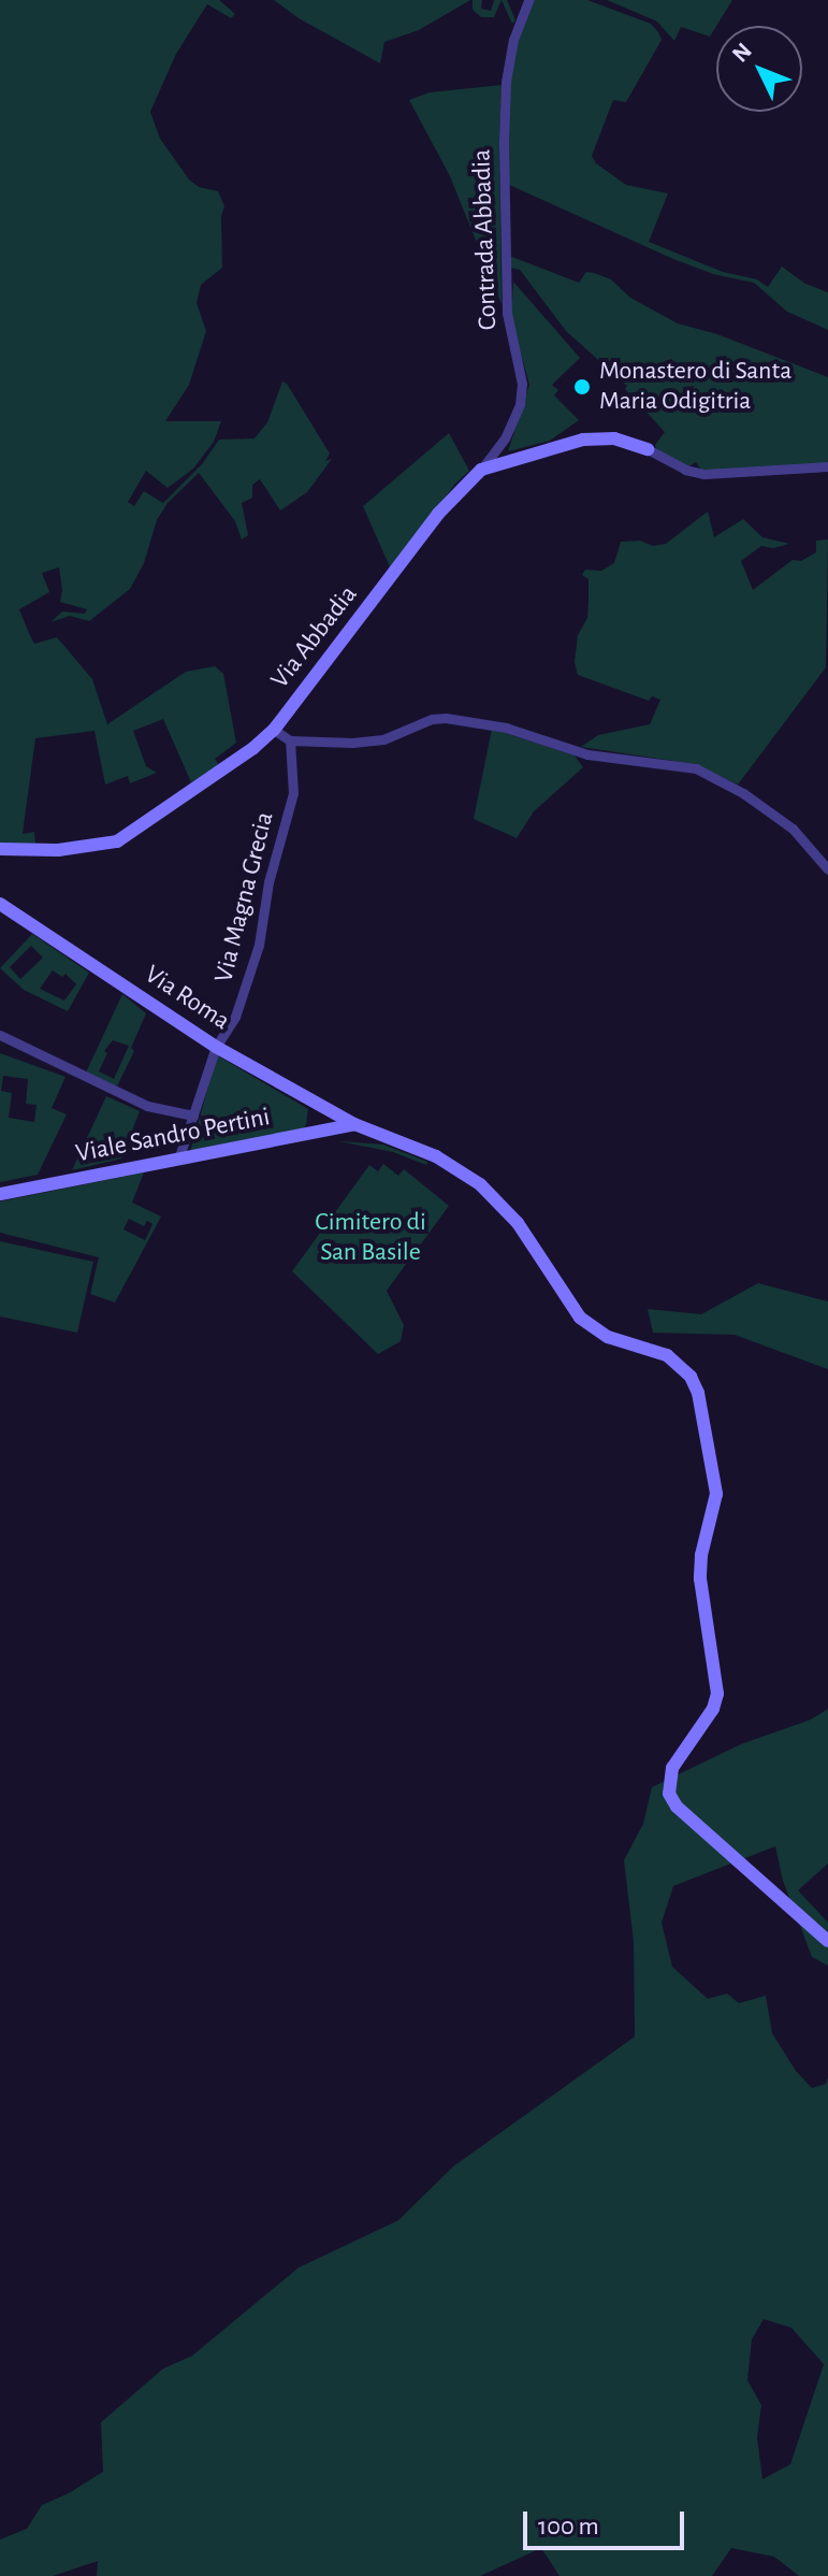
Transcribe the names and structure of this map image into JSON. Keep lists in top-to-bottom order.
{
  "streets": {
    "street": [
      "Contrada Abbadia",
      "Via Abbadia",
      "Via Magna Grecia",
      "Via Roma",
      "Viale Sandro Pertini"
    ]
  },
  "crossings": [
    ["Contrada Abbadia", "Via Abbadia"],
    ["Via Magna Grecia", "Via Roma"],
    ["Via Magna Grecia", "Viale Sandro Pertini"],
    ["Via Roma", "Viale Sandro Pertini"]
  ],
  "parks": ["Cimitero di San Basile"],
  "places": ["Monastero di Santa Maria Odigitria"],
  "scale_bar": "100 m",
  "north": "top left"
}
